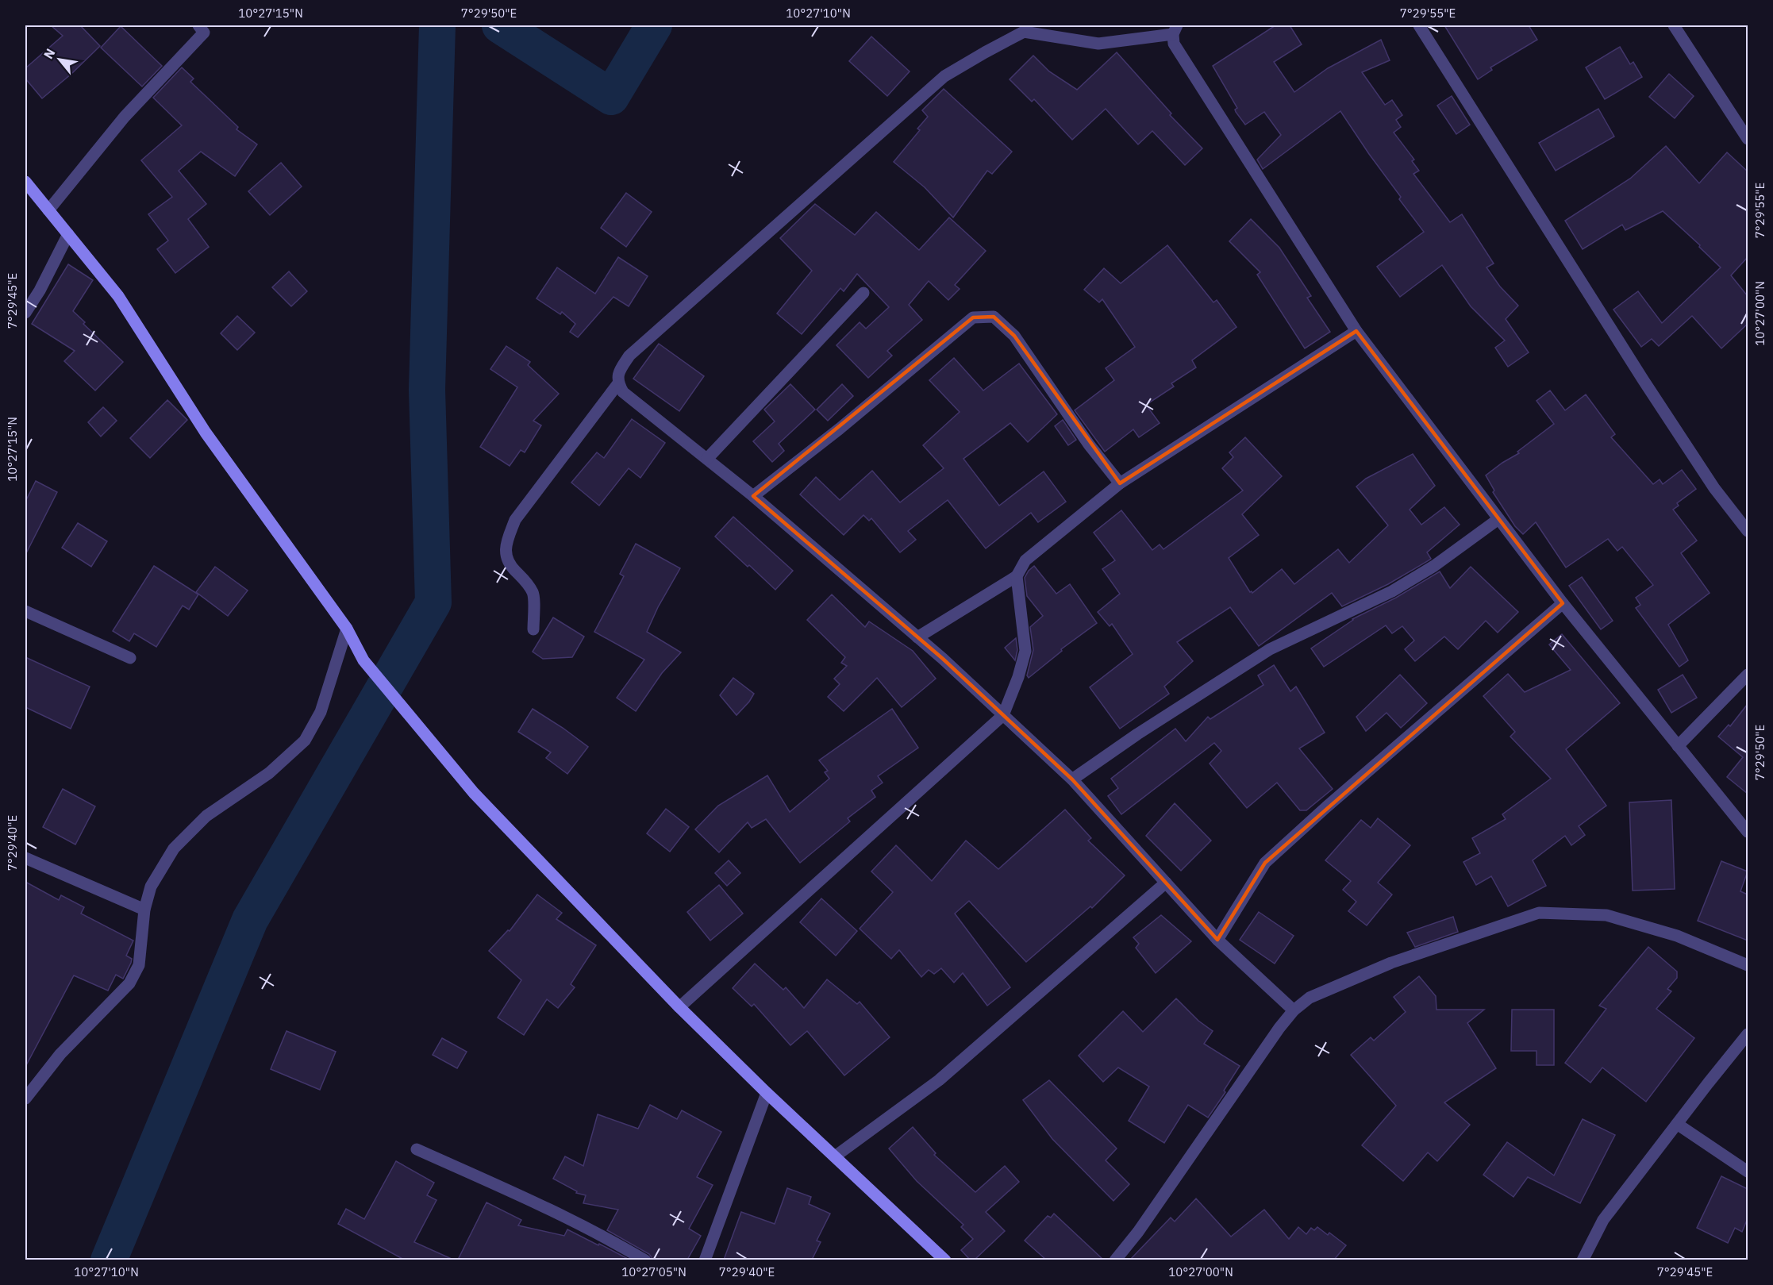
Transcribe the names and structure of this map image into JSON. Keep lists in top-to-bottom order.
{
  "north": "top left",
  "coordinates": [
    "10°27'15\"N",
    "7°29'50\"E",
    "10°27'10\"N",
    "7°29'55\"E",
    "7°29'45\"E",
    "10°27'00\"N",
    "7°29'40\"E",
    "10°27'05\"N"
  ]
}
